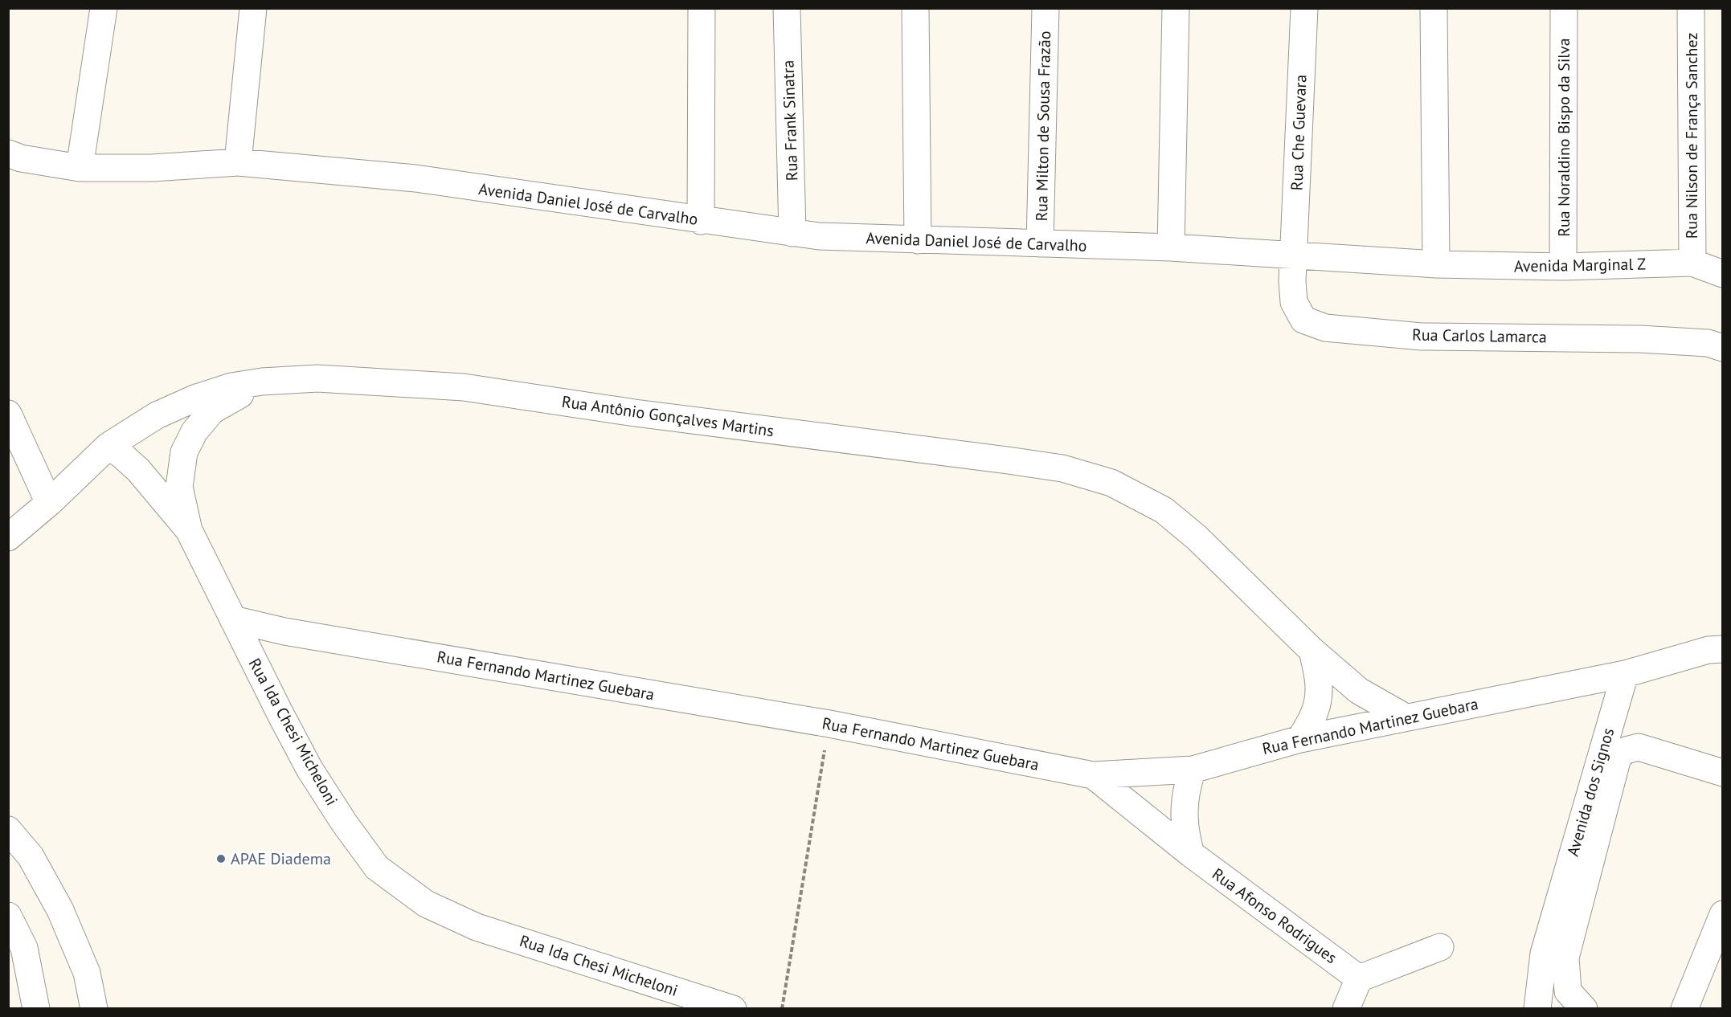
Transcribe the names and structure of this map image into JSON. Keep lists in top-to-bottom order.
{
  "streets": {
    "street": [
      "Rua Frank Sinatra",
      "Rua Milton de Sousa Frazão",
      "Rua Che Guevara",
      "Rua Nilson de França Sanchez",
      "Rua Noraldino Bispo da Silva",
      "Avenida Daniel José de Carvalho",
      "Avenida Marginal Z",
      "Rua Carlos Lamarca",
      "Rua Antônio Gonçalves Martins",
      "Rua Fernando Martinez Guebara",
      "Rua Ida Chesi Micheloni",
      "Avenida dos Signos",
      "Rua Afonso Rodrigues"
    ]
  },
  "crossings": [
    ["Rua Frank Sinatra", "Avenida Daniel José de Carvalho"],
    ["Rua Milton de Sousa Frazão", "Avenida Daniel José de Carvalho"],
    ["Rua Che Guevara", "Rua Carlos Lamarca"],
    ["Rua Nilson de França Sanchez", "Avenida Marginal Z"],
    ["Rua Noraldino Bispo da Silva", "Avenida Marginal Z"],
    ["Rua Antônio Gonçalves Martins", "Rua Fernando Martinez Guebara"],
    ["Rua Antônio Gonçalves Martins", "Rua Ida Chesi Micheloni"],
    ["Rua Fernando Martinez Guebara", "Rua Ida Chesi Micheloni"],
    ["Rua Fernando Martinez Guebara", "Avenida dos Signos"],
    ["Rua Fernando Martinez Guebara", "Rua Afonso Rodrigues"]
  ],
  "places": ["APAE Diadema"]
}
